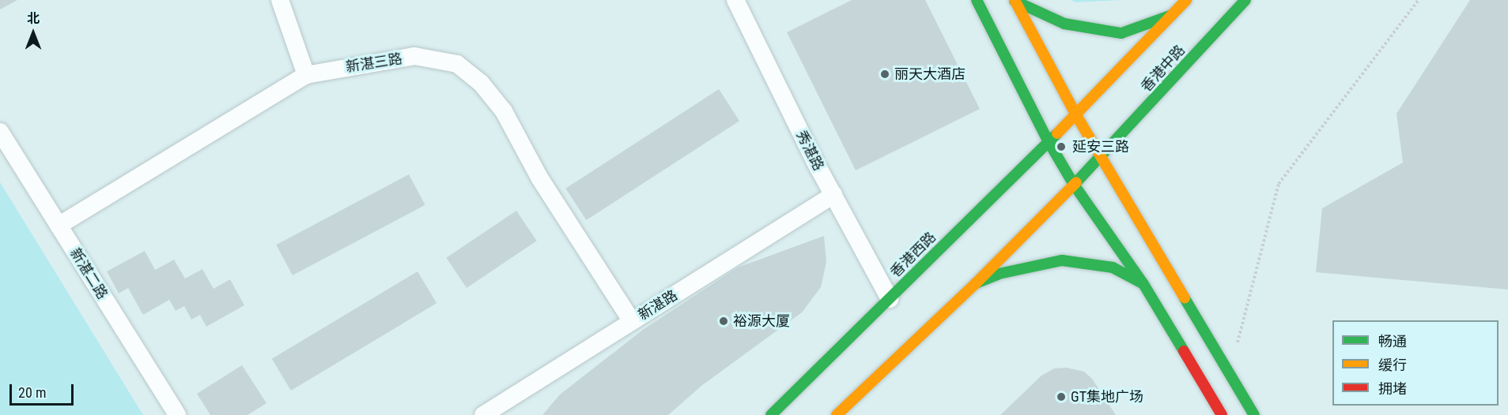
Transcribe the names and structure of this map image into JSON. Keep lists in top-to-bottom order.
{
  "streets": {
    "main road": ["香港中路", "香港西路"],
    "street": [
      "新湛三路",
      "秀湛路",
      "新湛二路",
      "新湛路"
    ]
  },
  "crossings": [
    ["新湛三路", "新湛二路"],
    ["新湛三路", "新湛路"],
    ["香港中路", "香港西路"],
    ["秀湛路", "香港西路"],
    ["秀湛路", "新湛路"]
  ],
  "places": [
    "丽天大酒店",
    "延安三路",
    "裕源大厦",
    "GT集地广场"
  ],
  "legend": ["畅通", "缓行", "拥堵"],
  "scale_bar": "20 m",
  "north": "top"
}
